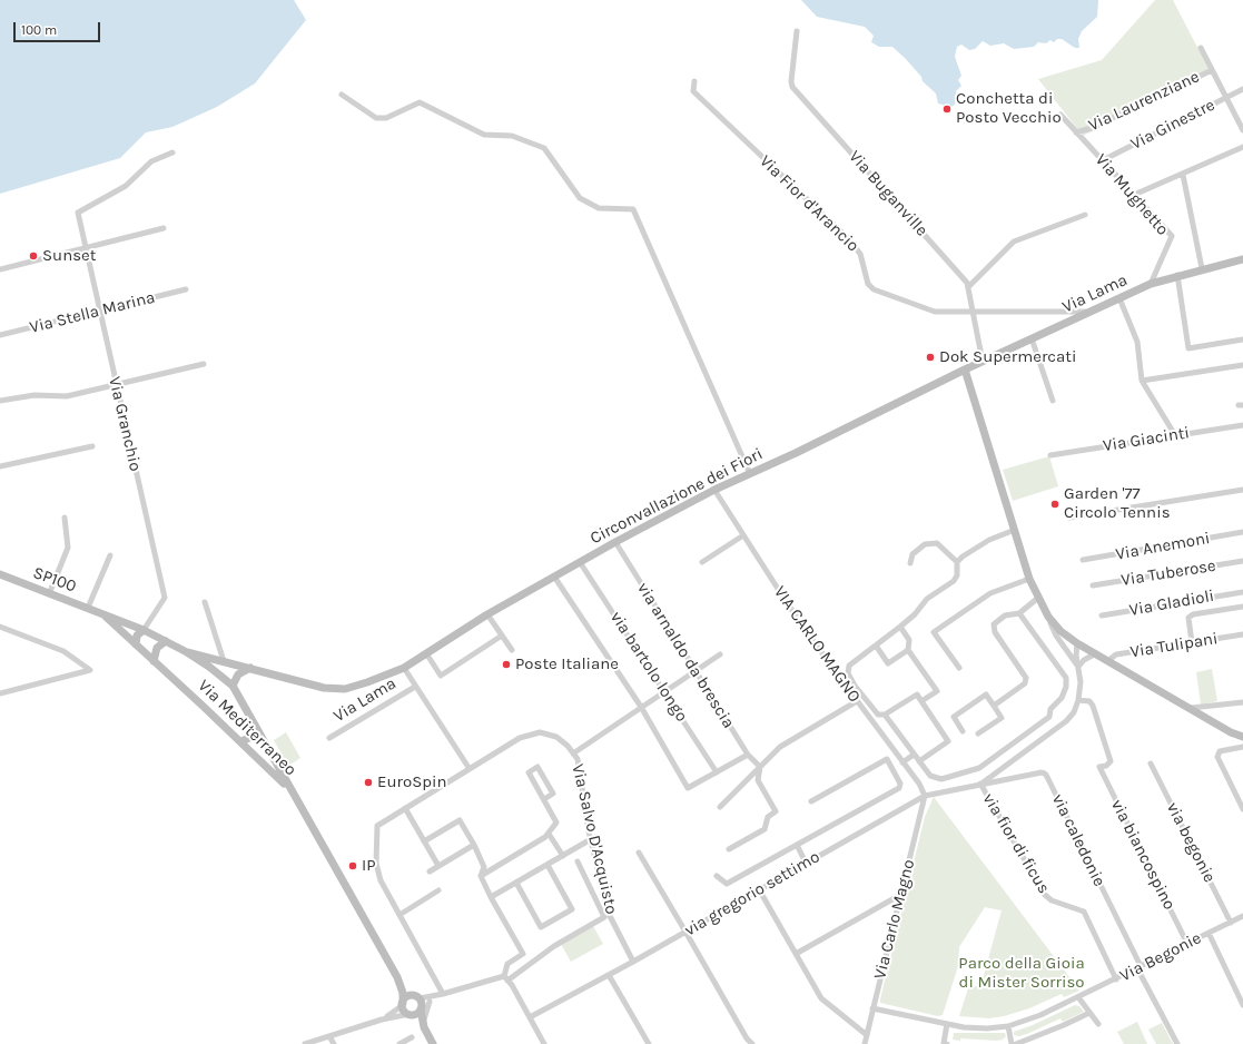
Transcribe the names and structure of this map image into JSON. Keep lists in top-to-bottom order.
{
  "streets": {
    "street": [
      "Via Laurenziane",
      "Via Ginestre",
      "Via Buganville",
      "Via Mughetto",
      "Via Fior d'Arancio",
      "Via Lama",
      "Via Stella Marina",
      "Via Granchio",
      "Via Giacinti",
      "Circonvallazione dei Fiori",
      "Via Anemoni",
      "Via Tuberose",
      "SP100",
      "Via Gladioli",
      "VIA CARLO MAGNO",
      "Via Tulipani",
      "via arnaldo da brescia",
      "via bartolo longo",
      "Via Mediterraneo",
      "Via Salvo D'Acquisto",
      "via caledonie",
      "via begonie",
      "via fior di ficus",
      "via biancospino",
      "via gregorio settimo",
      "Via Carlo Magno",
      "Via Begonie"
    ]
  },
  "crossings": [
    ["Via Laurenziane", "Via Mughetto"],
    ["Via Ginestre", "Via Mughetto"],
    ["Via Mughetto", "Via Lama"],
    ["Via Fior d'Arancio", "Via Lama"],
    ["Via Lama", "Circonvallazione dei Fiori"],
    ["Via Stella Marina", "Via Granchio"],
    ["Via Granchio", "Via Mediterraneo"],
    ["Circonvallazione dei Fiori", "VIA CARLO MAGNO"],
    ["Circonvallazione dei Fiori", "via arnaldo da brescia"],
    ["Circonvallazione dei Fiori", "via bartolo longo"],
    ["Circonvallazione dei Fiori", "Via Mediterraneo"],
    ["SP100", "Via Mediterraneo"],
    ["VIA CARLO MAGNO", "via gregorio settimo"],
    ["VIA CARLO MAGNO", "Via Carlo Magno"],
    ["Via Salvo D'Acquisto", "via gregorio settimo"],
    ["via caledonie", "via fior di ficus"],
    ["via caledonie", "via gregorio settimo"],
    ["via caledonie", "Via Begonie"],
    ["via begonie", "Via Begonie"],
    ["via fior di ficus", "via gregorio settimo"],
    ["via fior di ficus", "Via Begonie"],
    ["via biancospino", "Via Begonie"],
    ["via gregorio settimo", "Via Carlo Magno"],
    ["Via Carlo Magno", "Via Begonie"]
  ],
  "parks": ["Parco della Gioia di Mister Sorriso"],
  "places": [
    "Conchetta di Posto Vecchio",
    "Sunset",
    "Dok Supermercati",
    "Garden '77 Circolo Tennis",
    "Poste Italiane",
    "EuroSpin",
    "IP"
  ],
  "scale_bar": "100 m"
}
